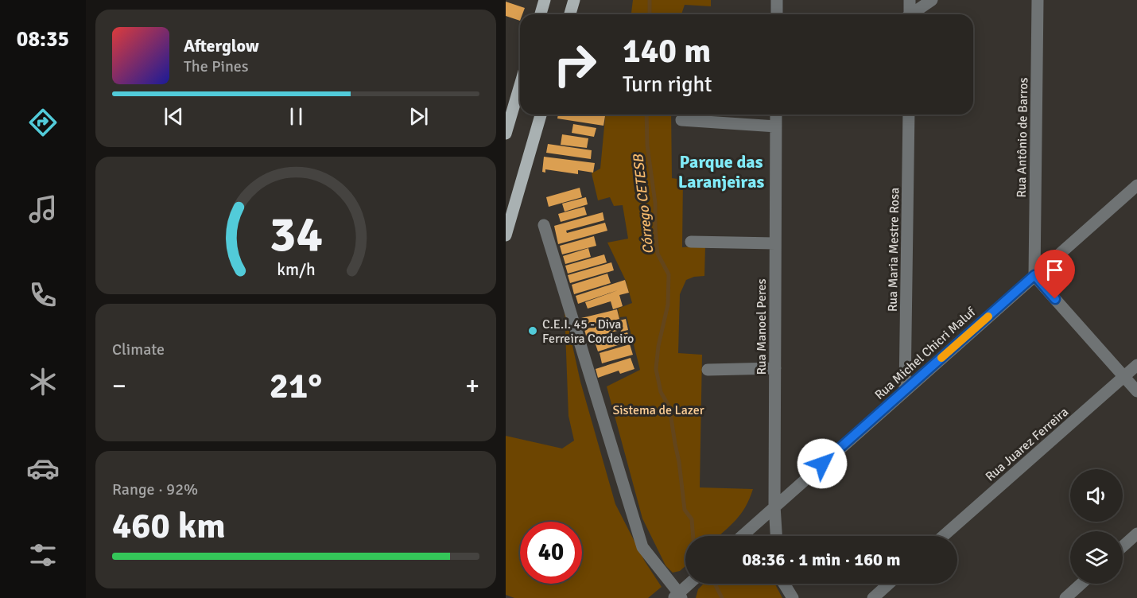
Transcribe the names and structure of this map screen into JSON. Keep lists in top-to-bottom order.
{
  "streets": {
    "street": [
      "Rua Antônio de Barros",
      "Rua Maria Mestre Rosa",
      "Rua Manoel Peres",
      "Rua Michel Chicri Maluf",
      "Rua Juarez Ferreira"
    ]
  },
  "crossings": [
    ["Rua Antônio de Barros", "Rua Michel Chicri Maluf"],
    ["Rua Maria Mestre Rosa", "Rua Michel Chicri Maluf"],
    ["Rua Manoel Peres", "Rua Michel Chicri Maluf"]
  ],
  "districts": ["Parque das Laranjeiras"],
  "water": ["Córrego CETESB"],
  "parks": ["Sistema de Lazer"],
  "places": ["C.E.I. 45 - Diva Ferreira Cordeiro"],
  "page": {
    "tabs": "08:35",
    "turn": ["140 m", "Turn right"],
    "song": ["Afterglow", "The Pines"],
    "tile": [
      "Climate",
      ["Range · 92%", "460 km"]
    ],
    "heat": ["−", "21°", "+"],
    "limit": "40",
    "trip": "08:36 · 1 min · 160 m",
    "gauge": ["34", "km/h"]
  }
}
